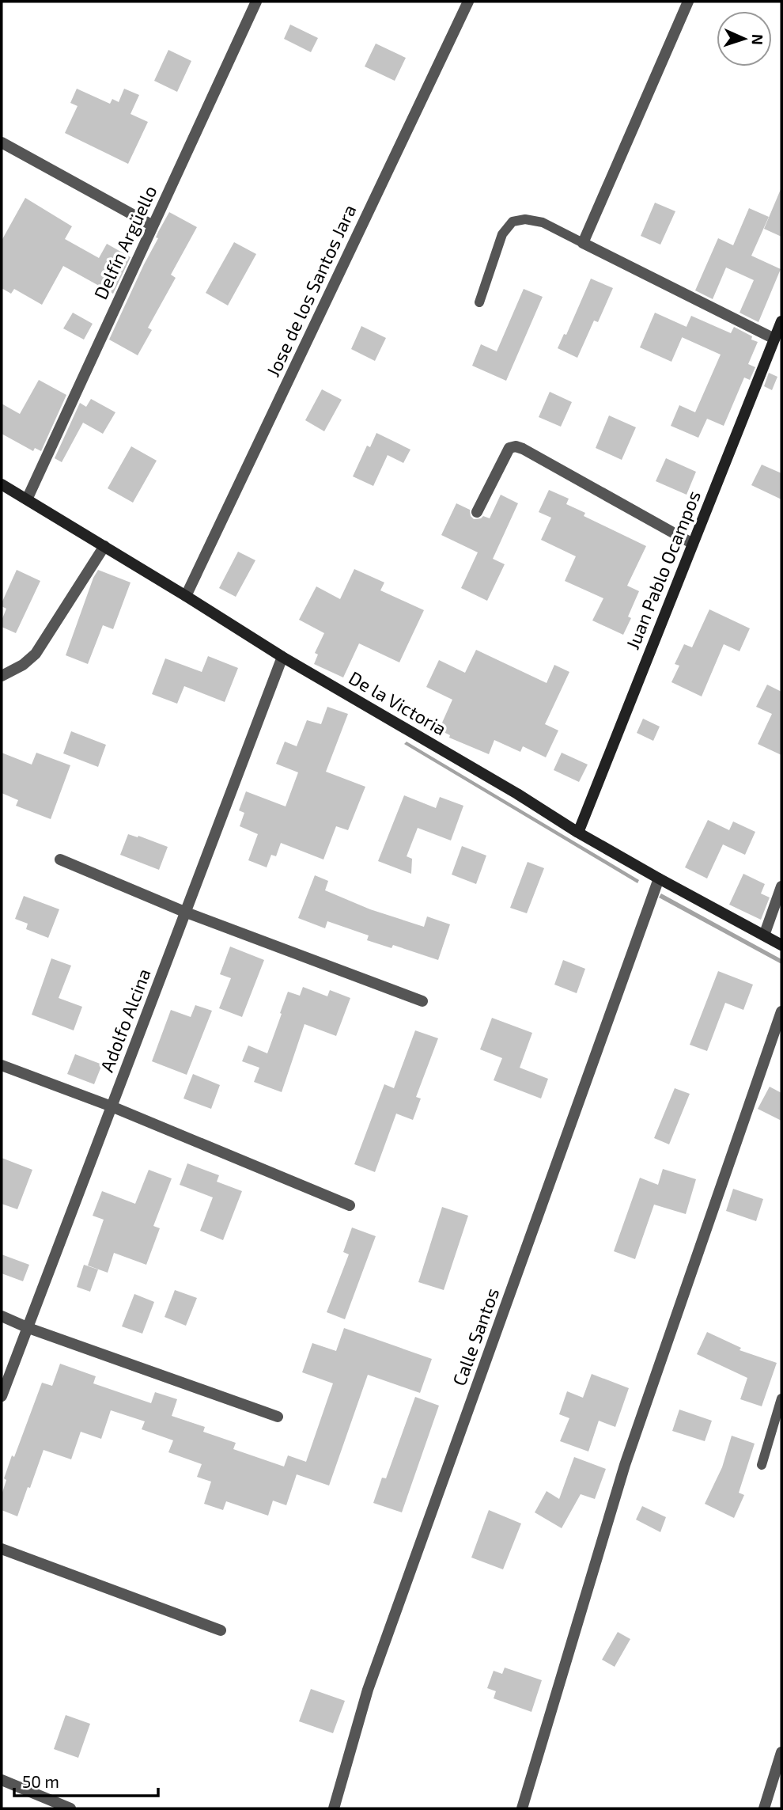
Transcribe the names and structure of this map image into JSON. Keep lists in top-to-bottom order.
{
  "streets": {
    "main road": ["Juan Pablo Ocampos", "De la Victoria"],
    "street": [
      "Delfín Argüello",
      "Jose de los Santos Jara",
      "Adolfo Alcina",
      "Calle Santos"
    ]
  },
  "crossings": [
    ["Delfín Argüello", "De la Victoria"],
    ["Jose de los Santos Jara", "De la Victoria"],
    ["Juan Pablo Ocampos", "De la Victoria"],
    ["De la Victoria", "Adolfo Alcina"],
    ["De la Victoria", "Calle Santos"]
  ],
  "scale_bar": "50 m",
  "north": "right"
}
